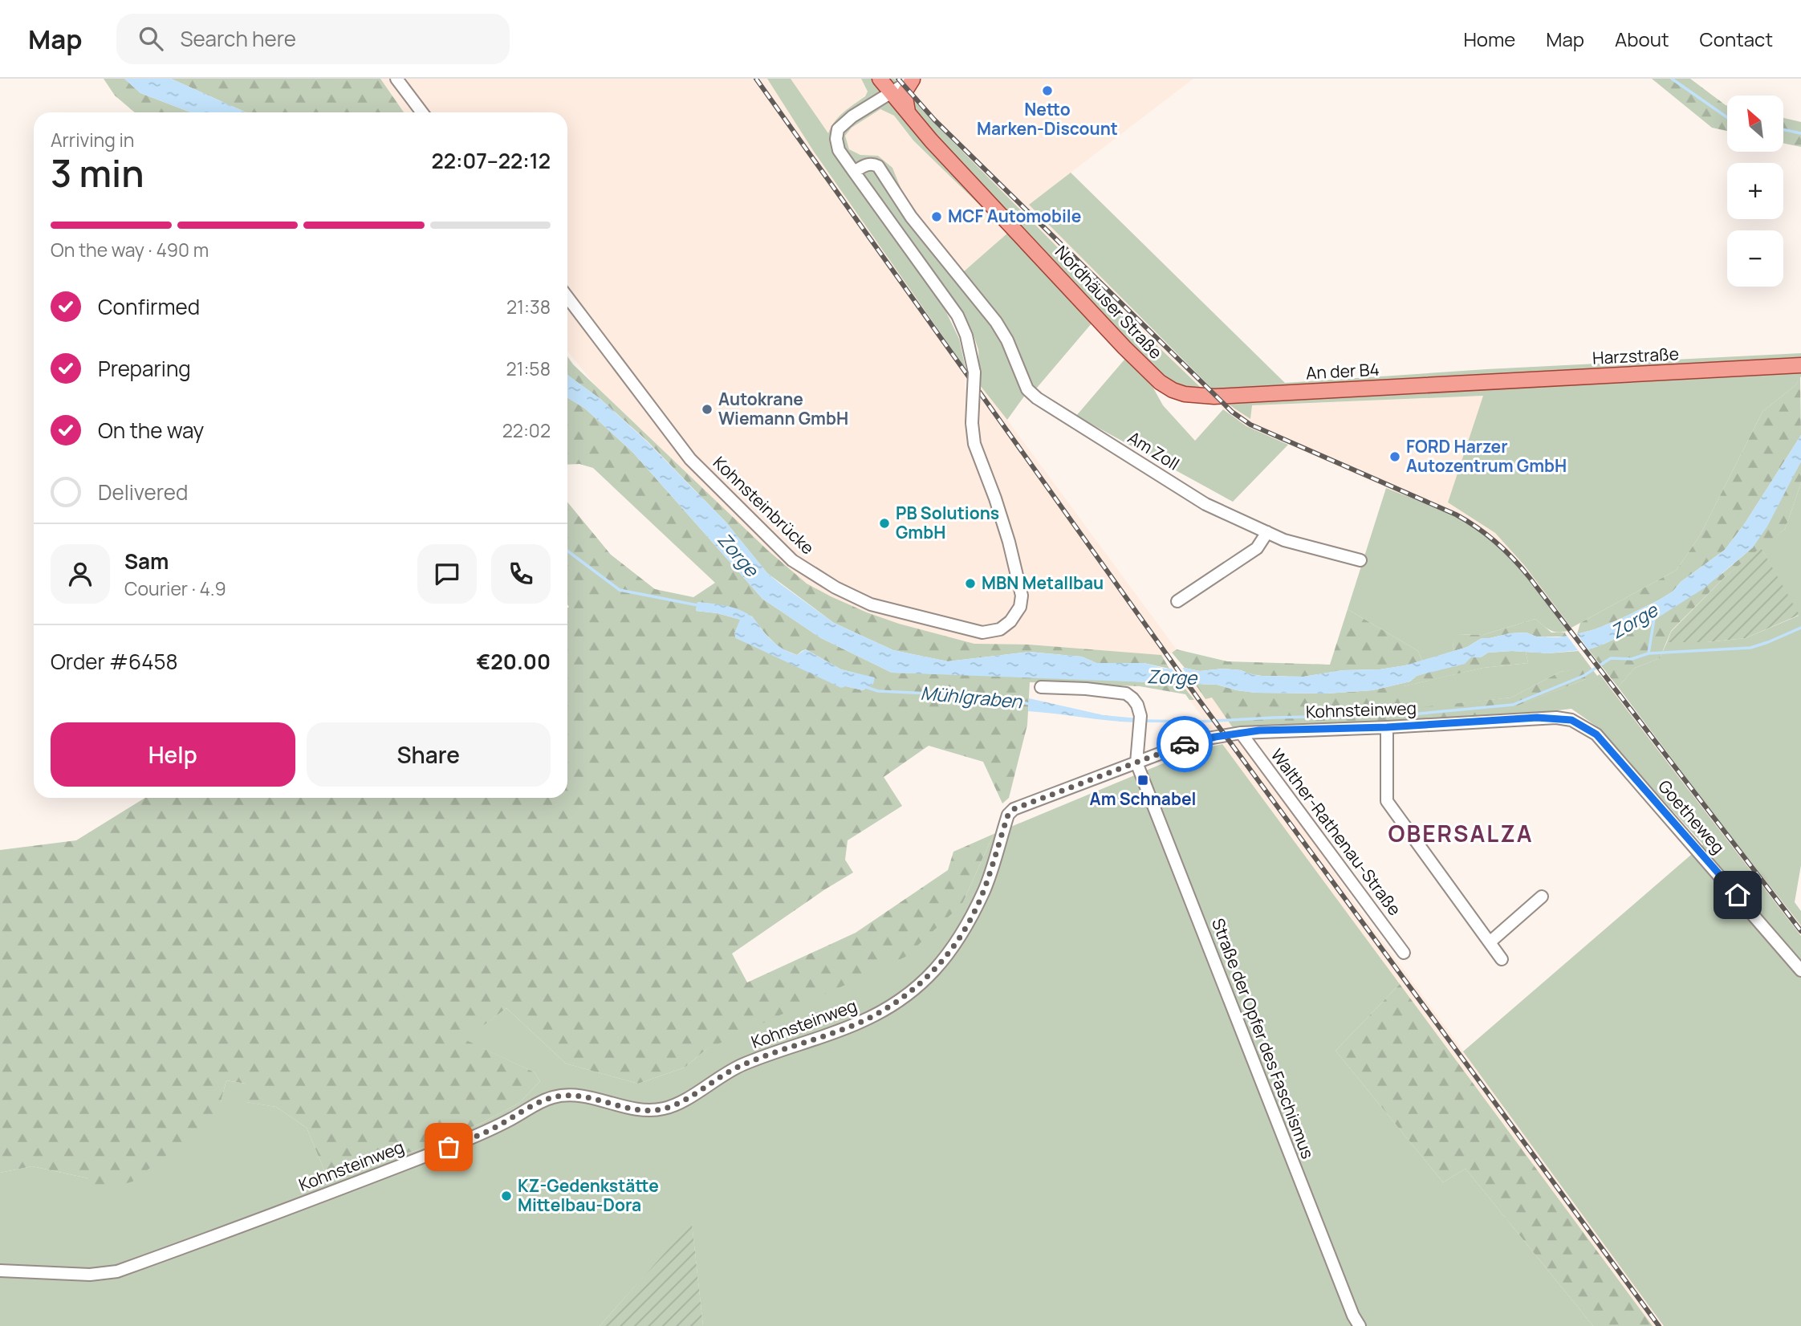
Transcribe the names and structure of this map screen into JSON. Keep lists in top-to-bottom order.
{
  "streets": {
    "main road": ["Nordhäuser Straße", "Harzstraße", "An der B4"],
    "street": [
      "Am Zoll",
      "Kohnsteinbrücke",
      "Kohnsteinweg",
      "Goetheweg",
      "Walther-Rathenau-Straße",
      "Straße der Opfer des Faschismus"
    ]
  },
  "crossings": [
    ["Nordhäuser Straße", "An der B4"],
    ["Nordhäuser Straße", "Kohnsteinbrücke"],
    ["Harzstraße", "An der B4"],
    ["Am Zoll", "Kohnsteinbrücke"],
    ["Kohnsteinweg", "Goetheweg"],
    ["Kohnsteinweg", "Walther-Rathenau-Straße"],
    ["Kohnsteinweg", "Straße der Opfer des Faschismus"]
  ],
  "districts": ["OBERSALZA"],
  "water": ["Zorge", "Mühlgraben"],
  "places": {
    "other": [
      "Netto Marken-Discount",
      "MCF Automobile",
      "Autokrane Wiemann GmbH",
      "FORD Harzer Autozentrum GmbH",
      "PB Solutions GmbH",
      "MBN Metallbau",
      "KZ-Gedenkstätte Mittelbau-Dora"
    ],
    "transit": ["Am Schnabel"]
  },
  "north": "top left",
  "page": {
    "header": "Map",
    "search": "Search here",
    "nav": [
      "Home",
      "Map",
      "About",
      "Contact"
    ],
    "map_buttons": ["+", "−"],
    "heading": ["3 min", "Arriving in", "22:07–22:12"],
    "panel": [
      "Sam",
      "Courier · 4.9",
      "Order #6458",
      "€20.00"
    ],
    "bar": "On the way · 490 m",
    "list": [
      ["Confirmed", "21:38"],
      ["Preparing", "21:58"],
      ["On the way", "22:02"],
      "Delivered"
    ],
    "buttons": ["Help", "Share"]
  }
}
